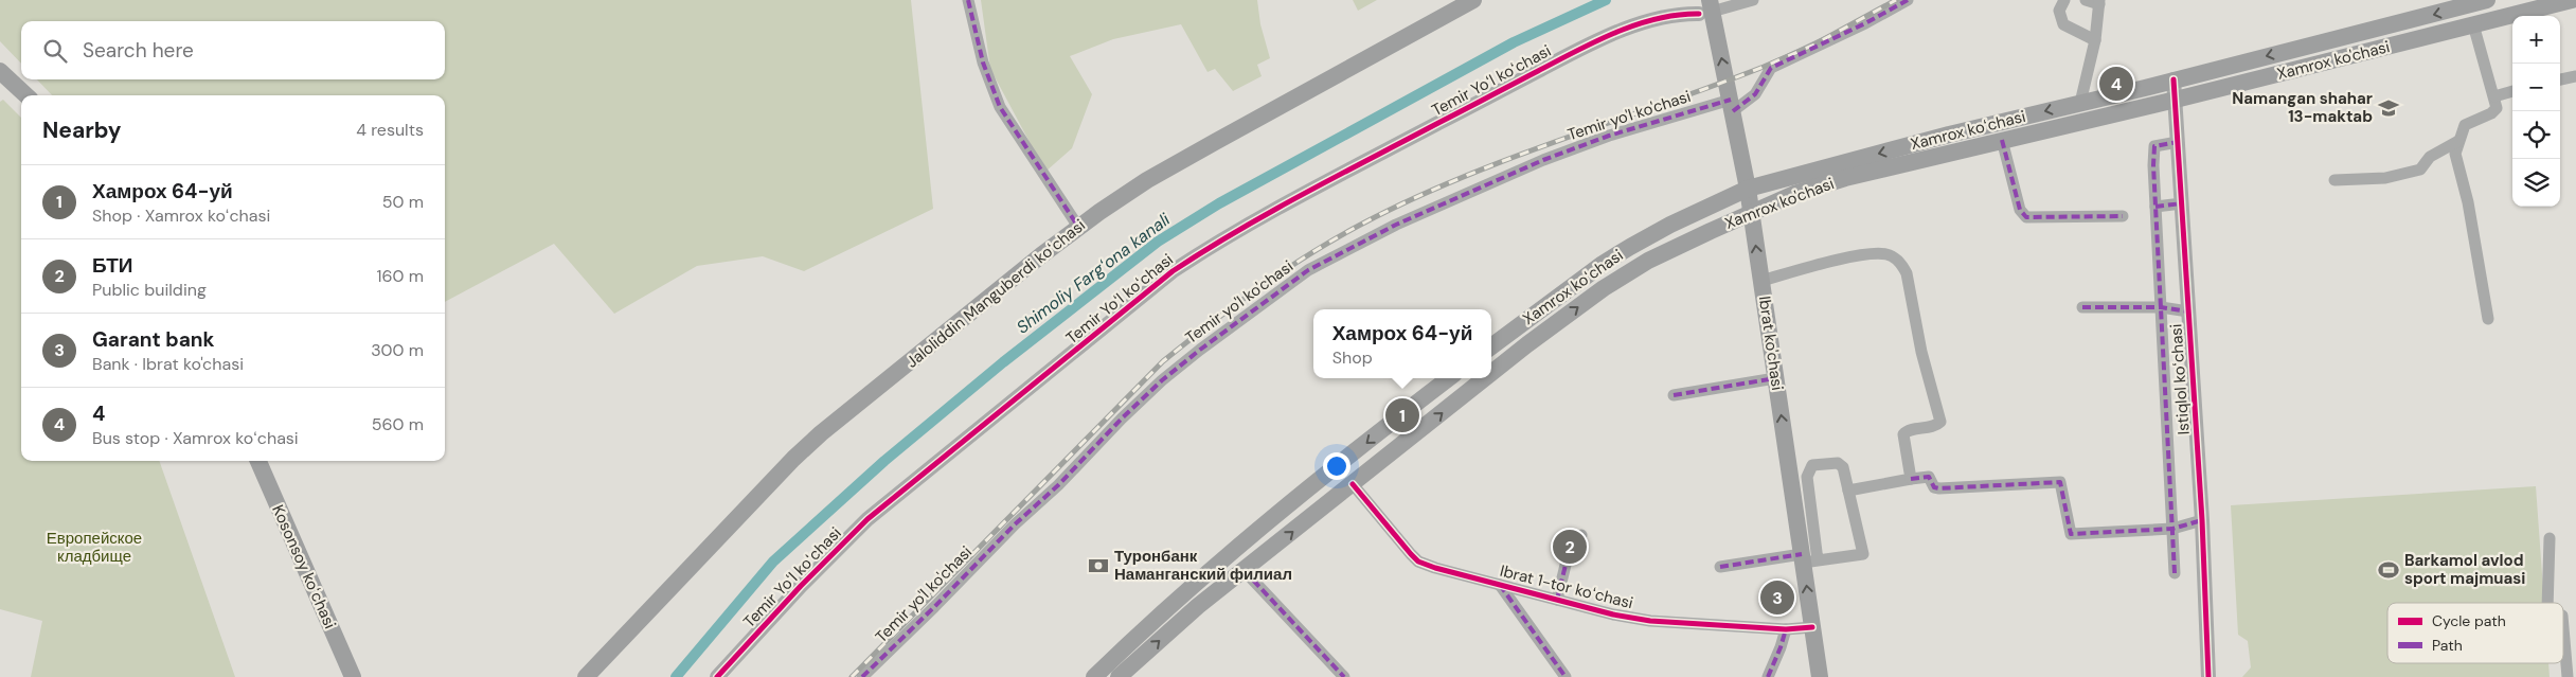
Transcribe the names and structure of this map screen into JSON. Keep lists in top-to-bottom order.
{
  "streets": {
    "main road": [
      "Xamrox ko'chasi",
      "Xamrox koʻchasi",
      "Jaloliddin Manguberdi koʻchasi",
      "Ibrat ko'chasi",
      "Kosonsoy koʻchasi"
    ],
    "street": [
      "Temir Yoʻl koʻchasi",
      "Temir yo'l ko'chasi",
      "Istiqlol koʻchasi",
      "Ibrat 1-tor koʻchasi"
    ]
  },
  "crossings": [
    ["Xamrox ko'chasi", "Ibrat ko'chasi"],
    ["Xamrox ko'chasi", "Istiqlol koʻchasi"],
    ["Xamrox ko'chasi", "Ibrat 1-tor koʻchasi"],
    ["Temir Yoʻl koʻchasi", "Ibrat ko'chasi"],
    ["Temir yo'l ko'chasi", "Ibrat ko'chasi"],
    ["Xamrox koʻchasi", "Ibrat ko'chasi"],
    ["Xamrox koʻchasi", "Istiqlol koʻchasi"],
    ["Ibrat ko'chasi", "Ibrat 1-tor koʻchasi"]
  ],
  "one_way": ["Xamrox koʻchasi", "Ibrat ko'chasi"],
  "water": ["Shimoliy Fargʻona kanali"],
  "parks": ["Европейское кладбище"],
  "places": {
    "school or university": ["Namangan shahar 13-maktab"],
    "bank": ["Туронбанк Наманганский филиал"],
    "sports": ["Barkamol avlod sport majmuasi"]
  },
  "legend": ["Cycle path", "Path"],
  "page": {
    "map_buttons": ["+", "−"],
    "search": "Search here",
    "pins": [
      "4",
      "1",
      "2",
      "3"
    ],
    "heading": ["Nearby", "4 results"],
    "list": [
      {
        "mark": "1",
        "name": "Хамрох 64-уй",
        "note": "Shop · Xamrox koʻchasi",
        "value": "50 m"
      },
      {
        "mark": "2",
        "name": "БТИ",
        "note": "Public building",
        "value": "160 m"
      },
      {
        "mark": "3",
        "name": "Garant bank",
        "note": "Bank · Ibrat ko'chasi",
        "value": "300 m"
      },
      {
        "mark": "4",
        "name": "4",
        "note": "Bus stop · Xamrox koʻchasi",
        "value": "560 m"
      }
    ],
    "popup": ["Хамрох 64-уй", "Shop"]
  }
}
